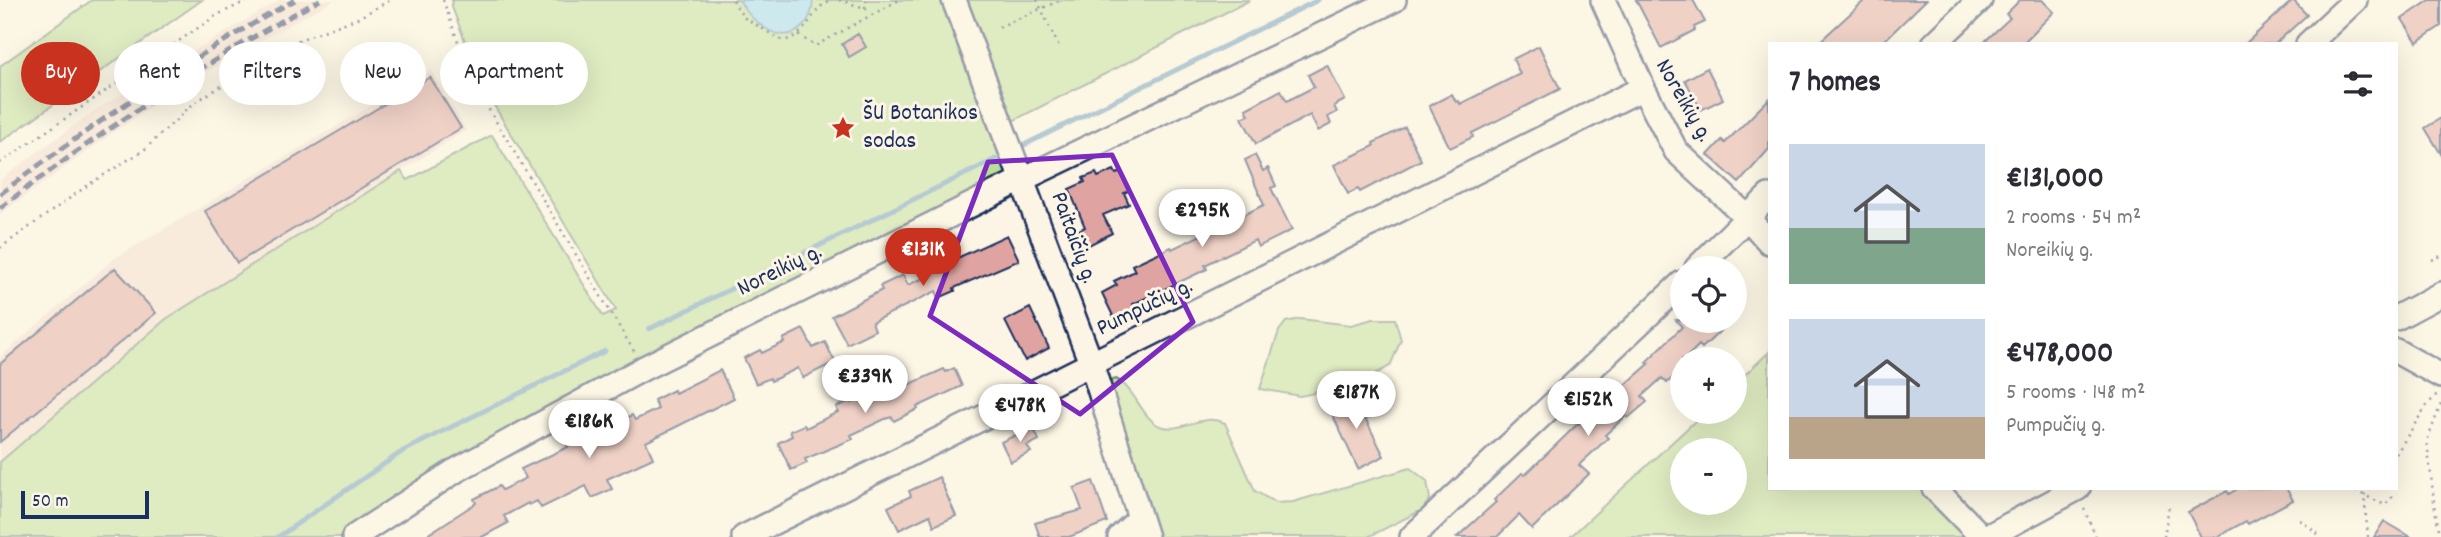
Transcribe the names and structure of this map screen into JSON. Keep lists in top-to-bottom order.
{
  "streets": {
    "street": ["Noreikių g.", "Paitaičių g.", "Pumpučių g."]
  },
  "crossings": [
    ["Noreikių g.", "Paitaičių g."],
    ["Noreikių g.", "Pumpučių g."],
    ["Paitaičių g.", "Pumpučių g."]
  ],
  "places": {
    "place": ["ŠU Botanikos sodas"]
  },
  "scale_bar": "50 m",
  "page": {
    "chip": [
      "Buy",
      "Rent",
      "Filters",
      "New",
      "Apartment"
    ],
    "heading": "7 homes",
    "list": [
      {
        "name": "€131,000",
        "note": "2 rooms · 54 m² · Noreikių g."
      },
      {
        "name": "€478,000",
        "note": "5 rooms · 148 m² · Pumpučių g."
      }
    ],
    "price": [
      "€295K",
      "€131K",
      "€339K",
      "€187K",
      "€152K",
      "€478K",
      "€186K"
    ],
    "map_buttons": ["+", "−"],
    "scale": "50 m"
  }
}
